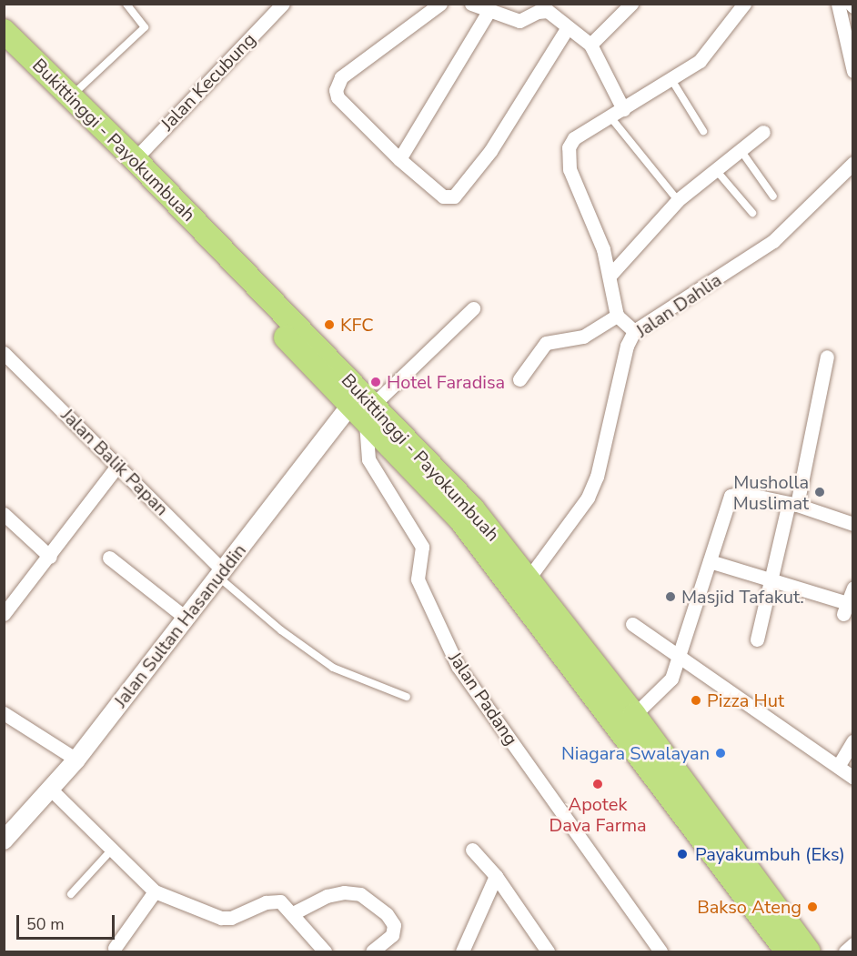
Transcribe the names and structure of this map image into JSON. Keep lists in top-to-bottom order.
{
  "streets": {
    "highway": ["Bukittinggi - Payokumbuah"],
    "street": [
      "Jalan Kecubung",
      "Jalan Dahlia",
      "Jalan Balik Papan",
      "Jalan Sultan Hasanuddin",
      "Jalan Padang"
    ]
  },
  "crossings": [
    ["Jalan Kecubung", "Bukittinggi - Payokumbuah"],
    ["Bukittinggi - Payokumbuah", "Jalan Dahlia"],
    ["Bukittinggi - Payokumbuah", "Jalan Sultan Hasanuddin"],
    ["Bukittinggi - Payokumbuah", "Jalan Padang"],
    ["Jalan Balik Papan", "Jalan Sultan Hasanuddin"],
    ["Jalan Sultan Hasanuddin", "Jalan Padang"]
  ],
  "places": [
    "KFC",
    "Hotel Faradisa",
    "Musholla Muslimat",
    "Masjid Tafakut.",
    "Pizza Hut",
    "Niagara Swalayan",
    "Apotek Dava Farma",
    "Payakumbuh (Eks)",
    "Bakso Ateng"
  ],
  "scale_bar": "50 m"
}
